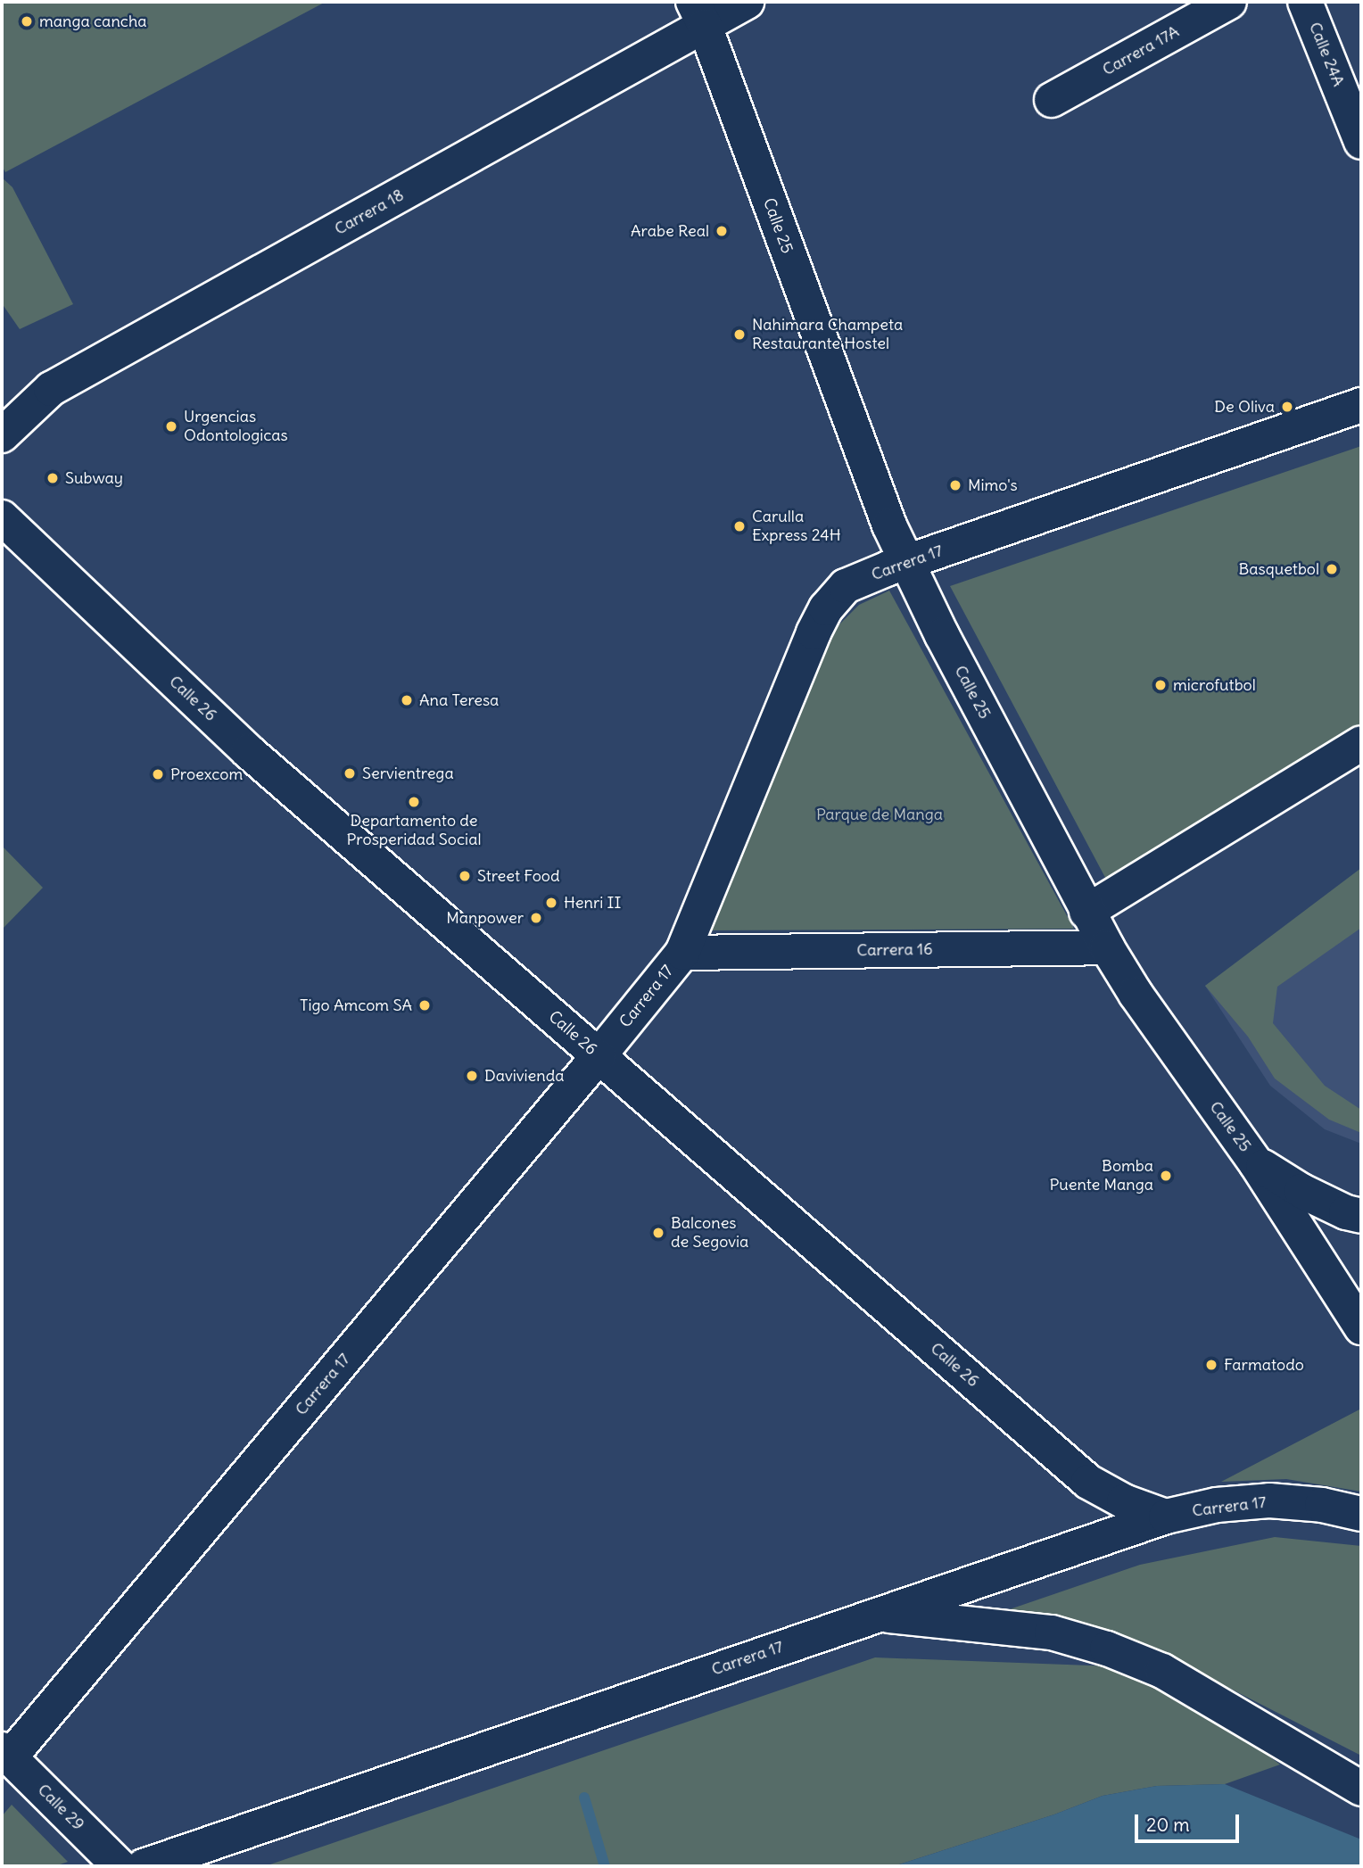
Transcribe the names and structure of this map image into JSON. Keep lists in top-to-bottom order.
{
  "streets": {
    "street": [
      "Carrera 17A",
      "Calle 24A",
      "Carrera 18",
      "Calle 25",
      "Carrera 17",
      "Calle 26",
      "Carrera 16",
      "Calle 29"
    ]
  },
  "crossings": [
    ["Carrera 18", "Calle 25"],
    ["Calle 25", "Carrera 17"],
    ["Calle 25", "Carrera 16"],
    ["Carrera 17", "Calle 26"],
    ["Carrera 17", "Carrera 16"],
    ["Carrera 17", "Calle 29"]
  ],
  "parks": ["Parque de Manga"],
  "places": [
    "manga cancha",
    "Arabe Real",
    "Nahimara Champeta Restaurante Hostel",
    "De Oliva",
    "Urgencias Odontologicas",
    "Subway",
    "Mimo's",
    "Carulla Express 24H",
    "Basquetbol",
    "microfutbol",
    "Ana Teresa",
    "Servientrega",
    "Proexcom",
    "Departamento de Prosperidad Social",
    "Street Food",
    "Henri II",
    "Manpower",
    "Tigo Amcom SA",
    "Davivienda",
    "Bomba Puente Manga",
    "Balcones de Segovia",
    "Farmatodo"
  ],
  "scale_bar": "20 m"
}
